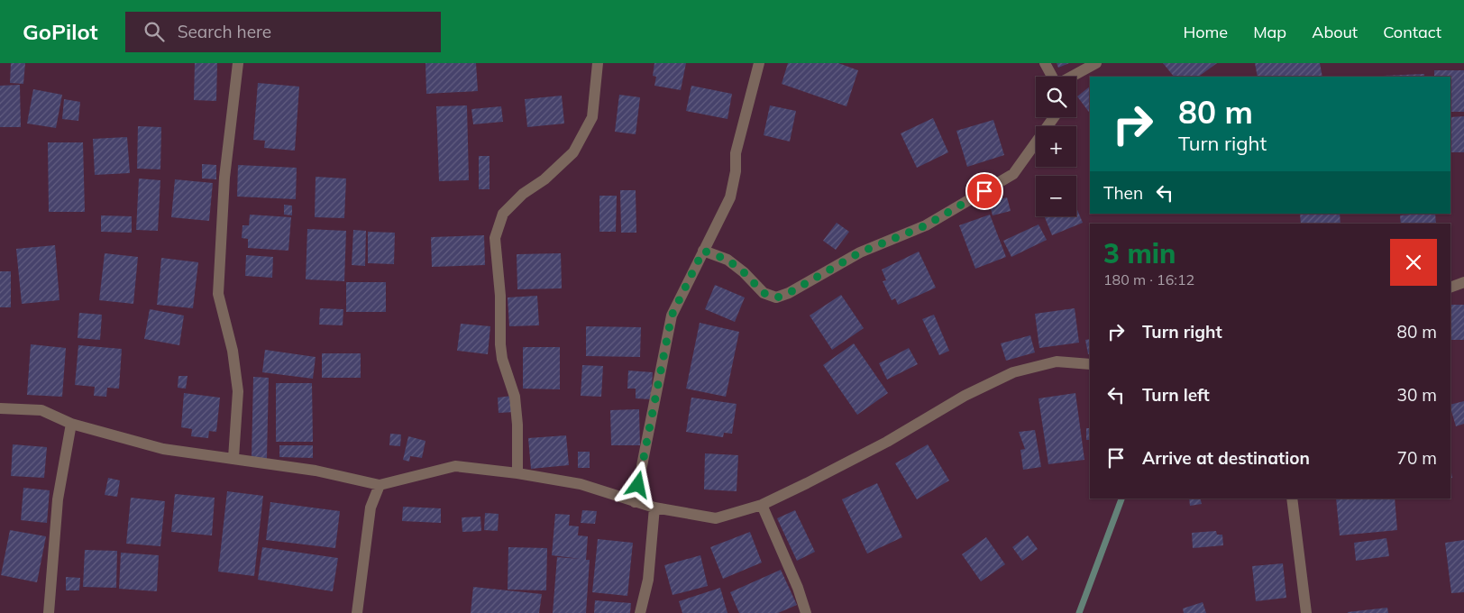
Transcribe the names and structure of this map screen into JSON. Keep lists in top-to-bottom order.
{
  "page": {
    "header": "GoPilot",
    "search": "Search here",
    "nav": [
      "Home",
      "Map",
      "About",
      "Contact"
    ],
    "map_buttons": ["+", "−"],
    "turn": ["80 m", "Turn right"],
    "then": "Then",
    "heading": ["3 min", "180 m · 16:12"],
    "list": [
      {
        "name": "Turn right",
        "value": "80 m"
      },
      {
        "name": "Turn left",
        "value": "30 m"
      },
      {
        "name": "Arrive at destination",
        "value": "70 m"
      }
    ]
  }
}
